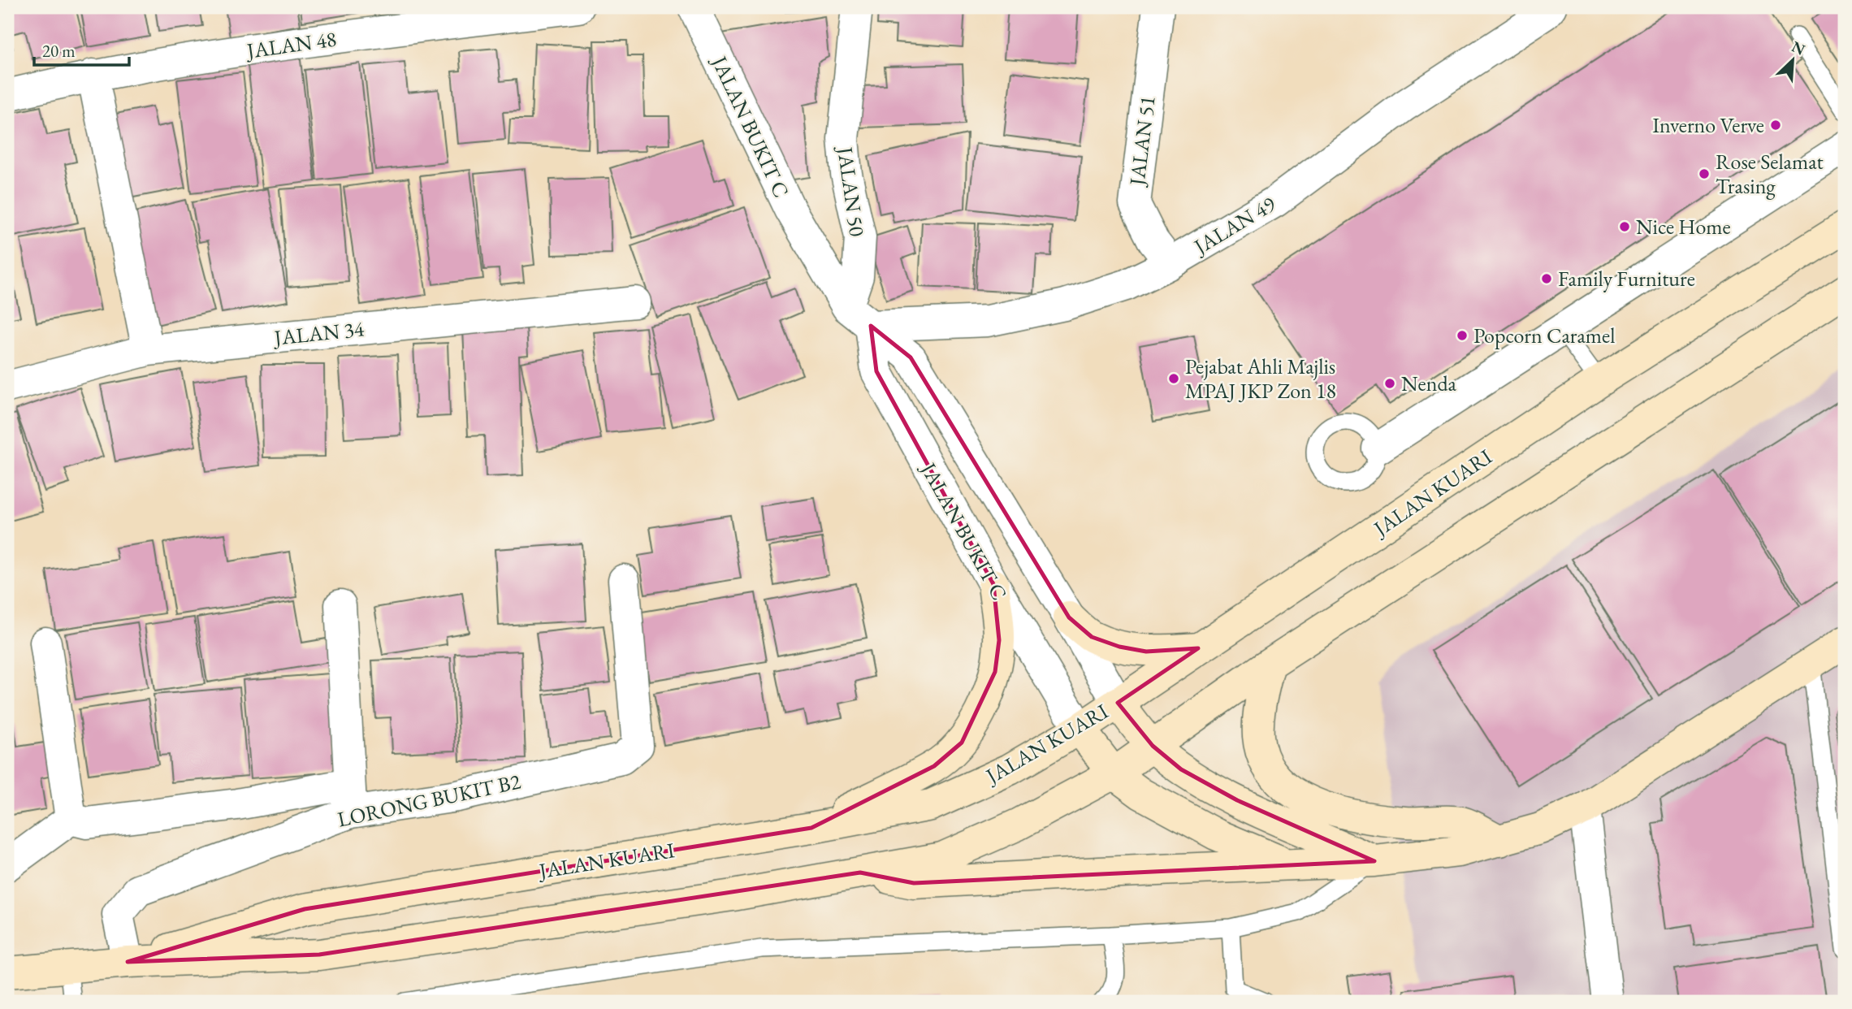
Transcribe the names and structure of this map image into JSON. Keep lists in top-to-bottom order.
{
  "streets": {
    "street": [
      "JALAN 48",
      "JALAN BUKIT C",
      "JALAN 51",
      "JALAN 50",
      "JALAN 49",
      "JALAN 34",
      "JALAN KUARI",
      "LORONG BUKIT B2"
    ]
  },
  "crossings": [
    ["JALAN BUKIT C", "JALAN 50"],
    ["JALAN BUKIT C", "JALAN 49"],
    ["JALAN BUKIT C", "JALAN KUARI"],
    ["JALAN 51", "JALAN 49"],
    ["JALAN KUARI", "LORONG BUKIT B2"]
  ],
  "places": [
    "Inverno Verve",
    "Rose Selamat Trasing",
    "Nice Home",
    "Family Furniture",
    "Popcorn Caramel",
    "Pejabat Ahli Majlis MPAJ JKP Zon 18",
    "Nenda"
  ],
  "scale_bar": "20 m",
  "north": "top right"
}
